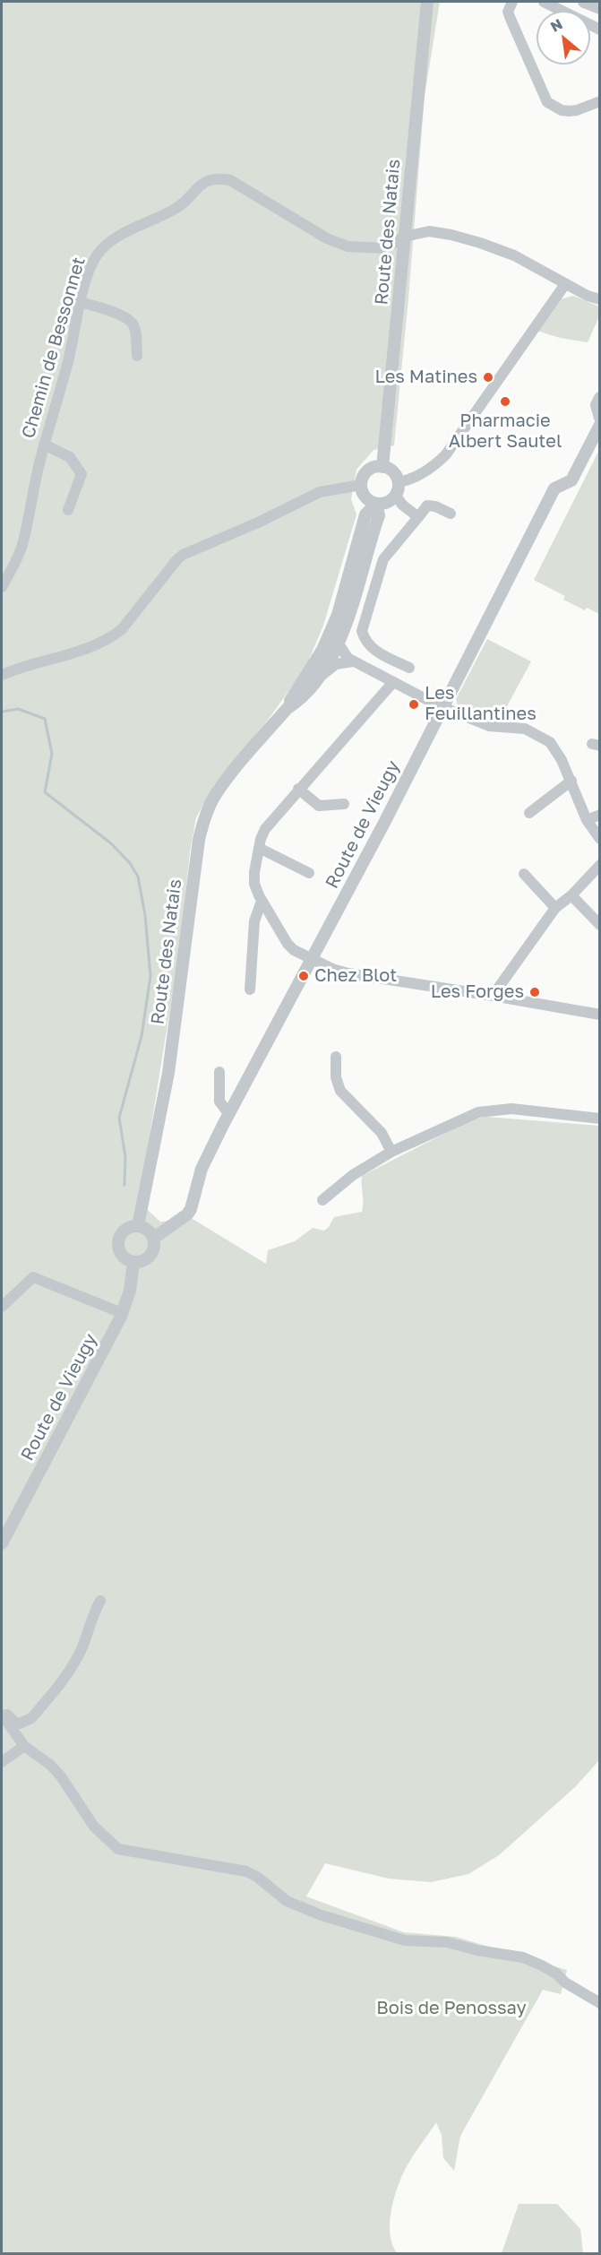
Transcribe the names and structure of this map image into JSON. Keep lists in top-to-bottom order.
{
  "streets": {
    "street": ["Route des Natais", "Chemin de Bessonnet", "Route de Vieugy"]
  },
  "crossings": [
    ["Route des Natais", "Chemin de Bessonnet"],
    ["Route des Natais", "Route de Vieugy"]
  ],
  "parks": ["Bois de Penossay"],
  "places": [
    "Les Matines",
    "Pharmacie Albert Sautel",
    "Les Feuillantines",
    "Chez Blot",
    "Les Forges"
  ],
  "north": "top left"
}
